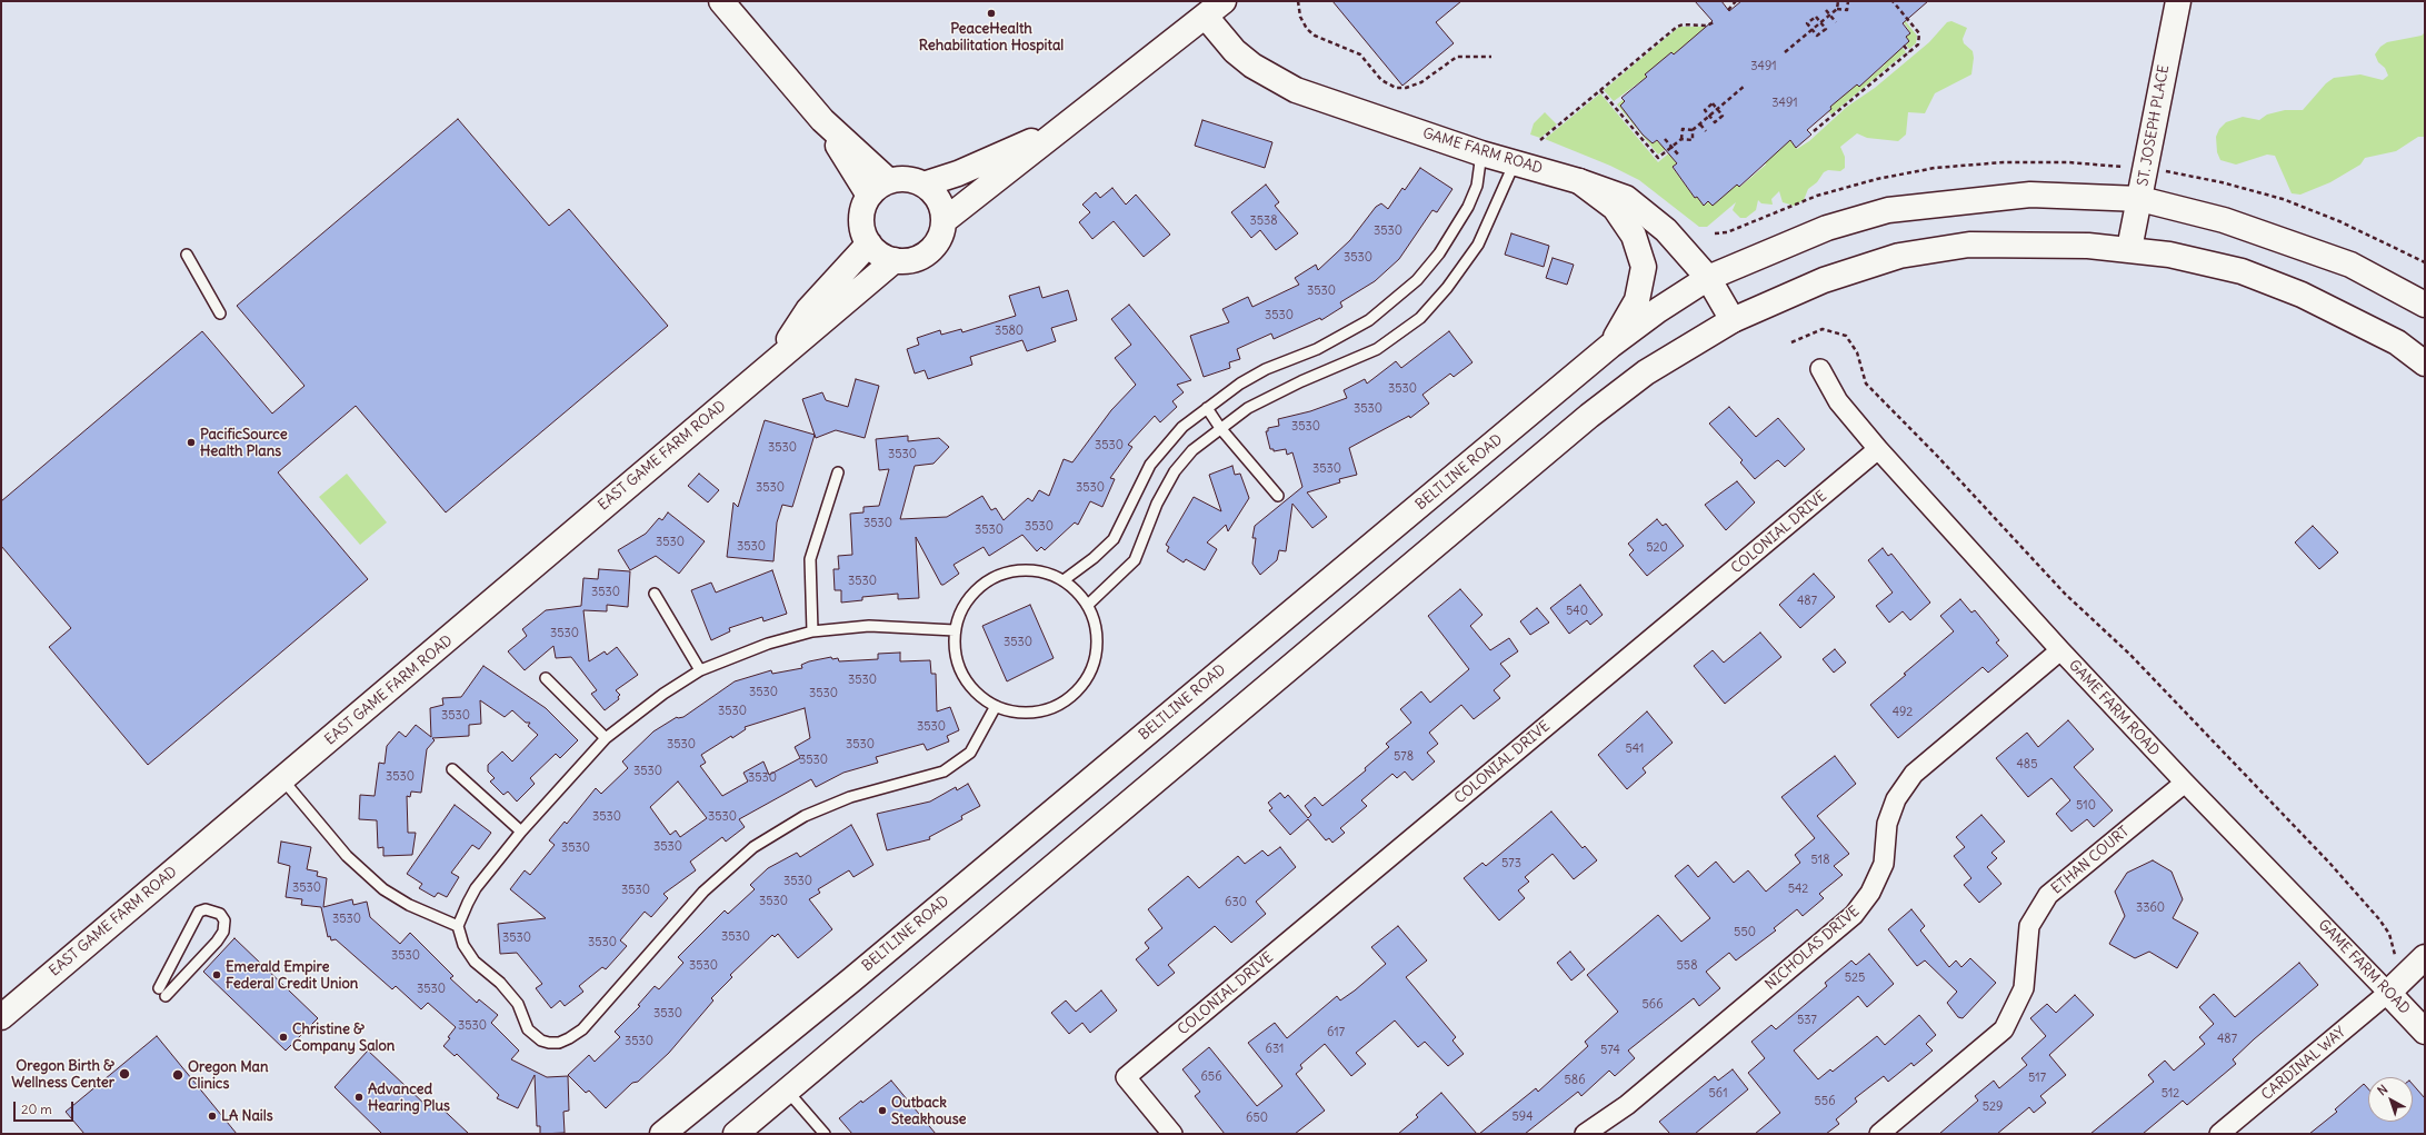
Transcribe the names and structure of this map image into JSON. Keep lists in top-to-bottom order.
{
  "streets": {
    "main road": [
      "ST. JOSEPH PLACE",
      "GAME FARM ROAD",
      "EAST GAME FARM ROAD",
      "BELTLINE ROAD",
      "CARDINAL WAY"
    ],
    "street": ["COLONIAL DRIVE", "ETHAN COURT", "NICHOLAS DRIVE"]
  },
  "crossings": [
    ["ST. JOSEPH PLACE", "BELTLINE ROAD"],
    ["GAME FARM ROAD", "BELTLINE ROAD"],
    ["GAME FARM ROAD", "COLONIAL DRIVE"],
    ["GAME FARM ROAD", "ETHAN COURT"],
    ["GAME FARM ROAD", "NICHOLAS DRIVE"],
    ["GAME FARM ROAD", "CARDINAL WAY"]
  ],
  "places": [
    "PeaceHealth Rehabilitation Hospital",
    "PacificSource Health Plans",
    "Emerald Empire Federal Credit Union",
    "Christine & Company Salon",
    "Oregon Birth & Wellness Center",
    "Oregon Man Clinics",
    "Advanced Hearing Plus",
    "Outback Steakhouse",
    "LA Nails"
  ],
  "house_numbers": [
    "3491",
    "3491",
    "3538",
    "3530",
    "3530",
    "3530",
    "3530",
    "3580",
    "3530",
    "3530",
    "3530",
    "3530",
    "3530",
    "3530",
    "3530",
    "3530",
    "3530",
    "3530",
    "3530",
    "3530",
    "3530",
    "3530",
    "520",
    "3530",
    "3530",
    "487",
    "540",
    "3530",
    "3530",
    "3530",
    "3530",
    "3530",
    "3530",
    "492",
    "3530",
    "3530",
    "3530",
    "3530",
    "541",
    "578",
    "3530",
    "485",
    "3530",
    "3530",
    "3530",
    "510",
    "3530",
    "3530",
    "3530",
    "3530",
    "518",
    "573",
    "3530",
    "3530",
    "542",
    "3530",
    "3530",
    "630",
    "3360",
    "3530",
    "550",
    "3530",
    "3530",
    "3530",
    "3530",
    "3530",
    "558",
    "525",
    "3530",
    "566",
    "3530",
    "537",
    "3530",
    "617",
    "487",
    "3530",
    "631",
    "574",
    "656",
    "517",
    "586",
    "561",
    "512",
    "556",
    "529",
    "594",
    "650"
  ],
  "scale_bar": "20 m",
  "north": "top left"
}
